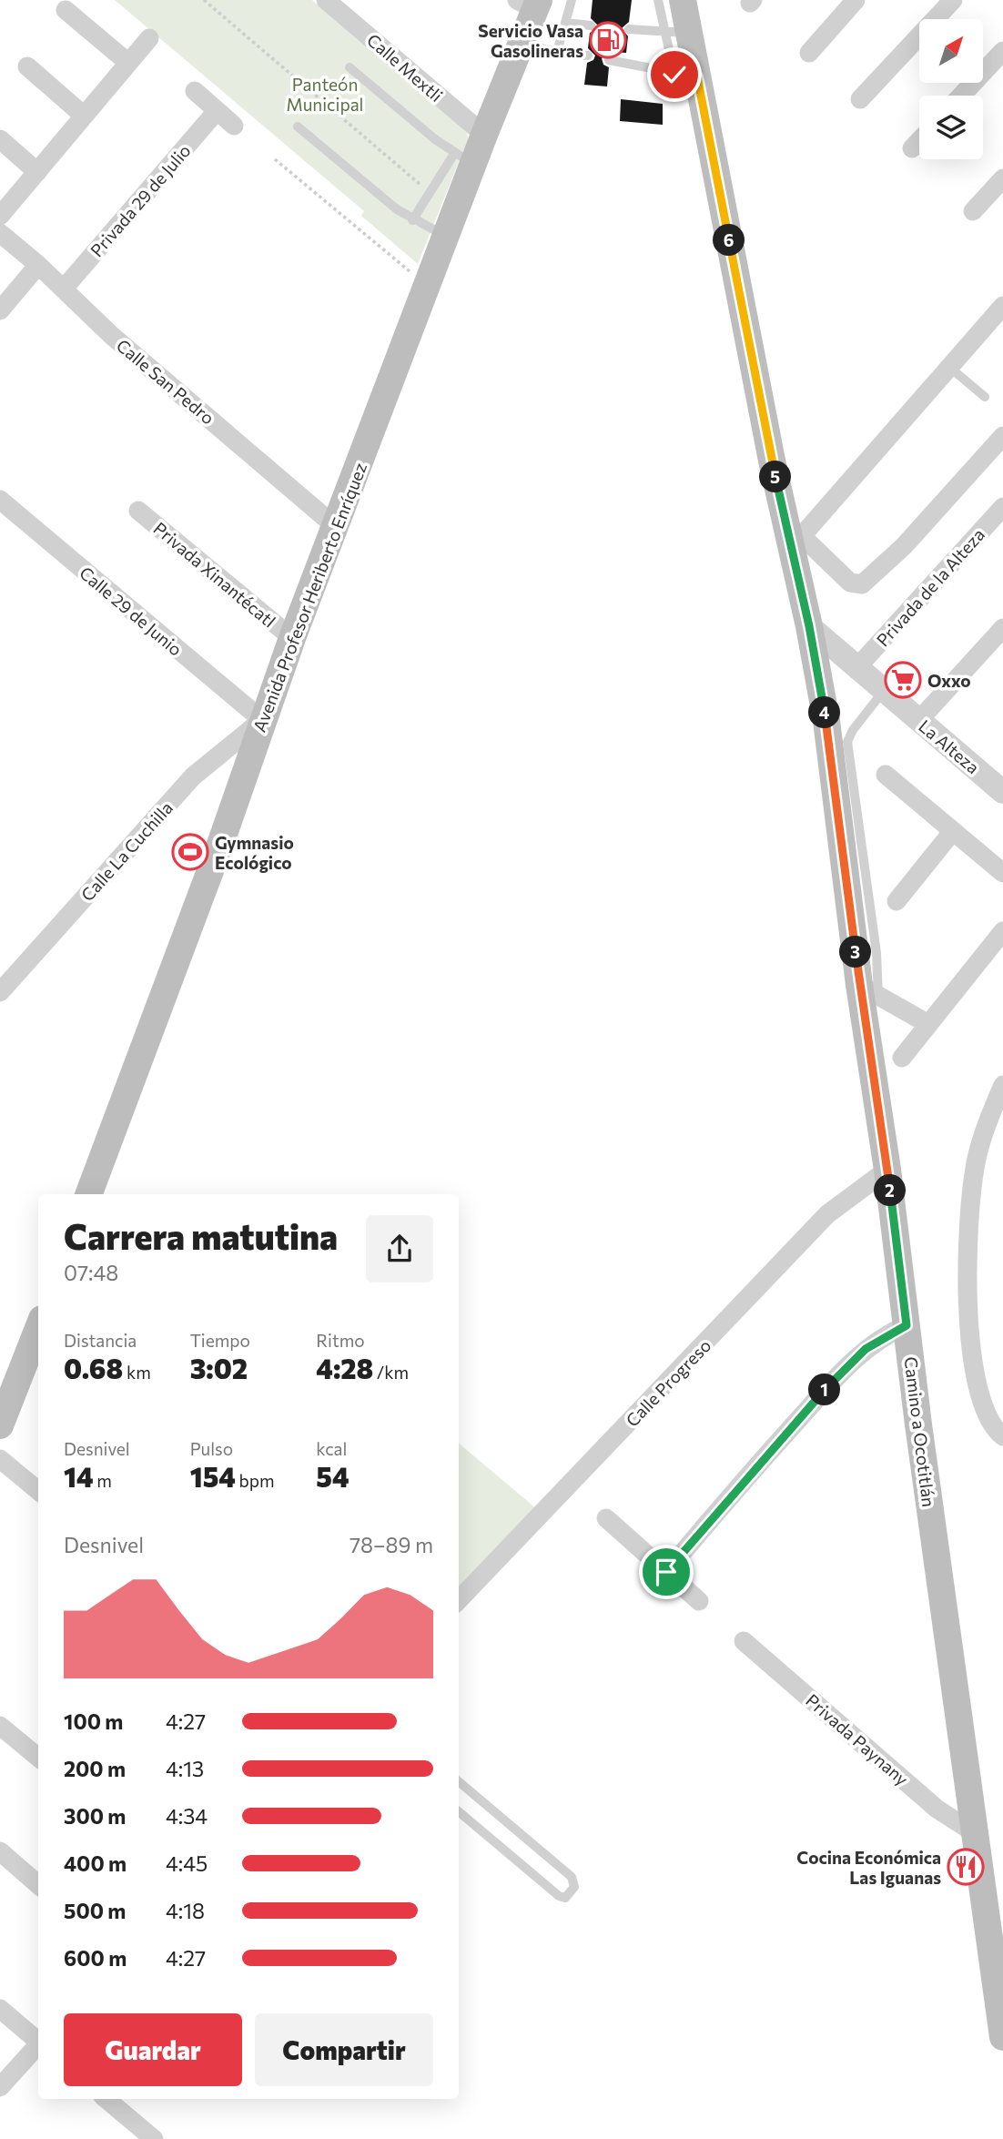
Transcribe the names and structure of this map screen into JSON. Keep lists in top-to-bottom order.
{
  "streets": {
    "main road": ["Avenida Profesor Heriberto Enríquez", "Camino a Ocotitlán"],
    "street": [
      "Calle Mextli",
      "Privada 29 de Julio",
      "Calle San Pedro",
      "Privada Xinantécatl",
      "Privada de la Alteza",
      "Calle 29 de Junio",
      "La Alteza",
      "Calle La Cuchilla",
      "Calle Progreso",
      "Privada Paynany"
    ]
  },
  "crossings": [
    ["Calle Mextli", "Avenida Profesor Heriberto Enríquez"],
    ["Privada 29 de Julio", "Calle San Pedro"],
    ["Calle San Pedro", "Avenida Profesor Heriberto Enríquez"],
    ["Privada Xinantécatl", "Avenida Profesor Heriberto Enríquez"],
    ["Privada de la Alteza", "La Alteza"],
    ["Avenida Profesor Heriberto Enríquez", "Calle 29 de Junio"],
    ["Avenida Profesor Heriberto Enríquez", "Calle La Cuchilla"],
    ["Calle 29 de Junio", "Calle La Cuchilla"],
    ["La Alteza", "Camino a Ocotitlán"],
    ["Calle Progreso", "Camino a Ocotitlán"],
    ["Camino a Ocotitlán", "Privada Paynany"]
  ],
  "parks": ["Panteón Municipal"],
  "places": {
    "fuel station": ["Servicio Vasa Gasolineras"],
    "supermarket": ["Oxxo"],
    "sports": ["Gymnasio Ecológico"],
    "restaurant": ["Cocina Económica Las Iguanas"]
  },
  "north": "top right",
  "page": {
    "pins": [
      "6",
      "5",
      "4",
      "3",
      "2",
      "1"
    ],
    "heading": ["Carrera matutina", "07:48"],
    "stats": [
      ["Distancia", "0.68 km"],
      ["Tiempo", "3:02"],
      ["Ritmo", "4:28 /km"],
      ["Desnivel", "14 m"],
      ["Pulso", "154 bpm"],
      ["kcal", "54"]
    ],
    "chart": ["Desnivel", "78–89 m"],
    "list": [
      {
        "name": "100 m",
        "note": "4:27"
      },
      {
        "name": "200 m",
        "note": "4:13"
      },
      {
        "name": "300 m",
        "note": "4:34"
      },
      {
        "name": "400 m",
        "note": "4:45"
      },
      {
        "name": "500 m",
        "note": "4:18"
      },
      {
        "name": "600 m",
        "note": "4:27"
      }
    ],
    "buttons": ["Guardar", "Compartir"]
  }
}
